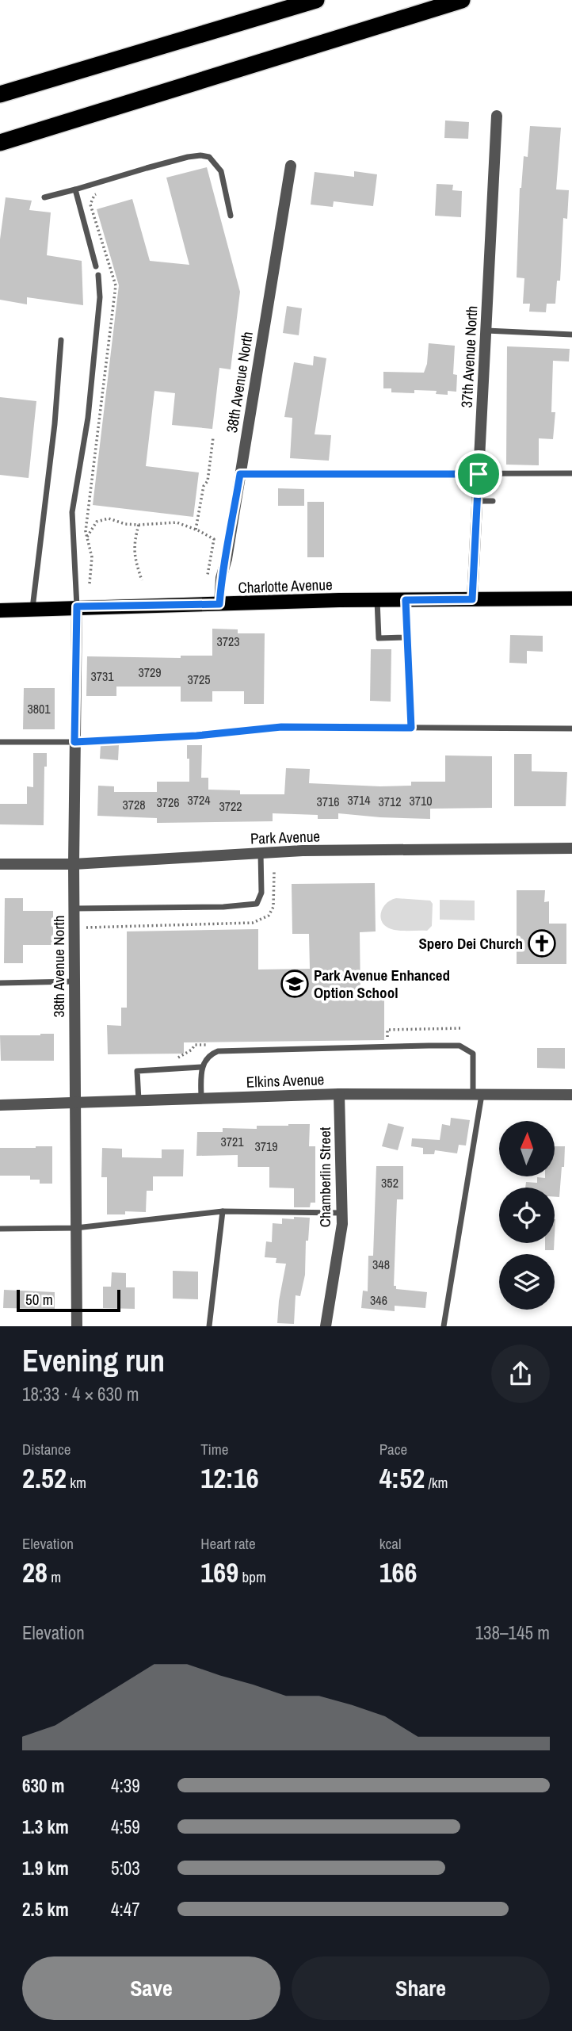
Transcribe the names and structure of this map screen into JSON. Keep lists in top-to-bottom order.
{
  "streets": {
    "main road": ["Charlotte Avenue"],
    "street": [
      "37th Avenue North",
      "38th Avenue North",
      "Park Avenue",
      "Elkins Avenue",
      "Chamberlin Street"
    ]
  },
  "crossings": [
    ["37th Avenue North", "Charlotte Avenue"],
    ["38th Avenue North", "Charlotte Avenue"],
    ["38th Avenue North", "Park Avenue"],
    ["38th Avenue North", "Elkins Avenue"],
    ["Elkins Avenue", "Chamberlin Street"]
  ],
  "places": {
    "church": ["Spero Dei Church"],
    "school or university": ["Park Avenue Enhanced Option School"]
  },
  "house_numbers": [
    "3723",
    "3729",
    "3731",
    "3725",
    "3801",
    "3724",
    "3714",
    "3710",
    "3716",
    "3712",
    "3726",
    "3728",
    "3722",
    "3721",
    "3719",
    "352",
    "348",
    "346"
  ],
  "scale_bar": "50 m",
  "north": "top",
  "page": {
    "scale": "50 m",
    "heading": ["Evening run", "18:33 · 4 × 630 m"],
    "stats": [
      ["Distance", "2.52 km"],
      ["Time", "12:16"],
      ["Pace", "4:52 /km"],
      ["Elevation", "28 m"],
      ["Heart rate", "169 bpm"],
      ["kcal", "166"]
    ],
    "chart": ["Elevation", "138–145 m"],
    "list": [
      {
        "name": "630 m",
        "note": "4:39"
      },
      {
        "name": "1.3 km",
        "note": "4:59"
      },
      {
        "name": "1.9 km",
        "note": "5:03"
      },
      {
        "name": "2.5 km",
        "note": "4:47"
      }
    ],
    "buttons": ["Save", "Share"]
  }
}
